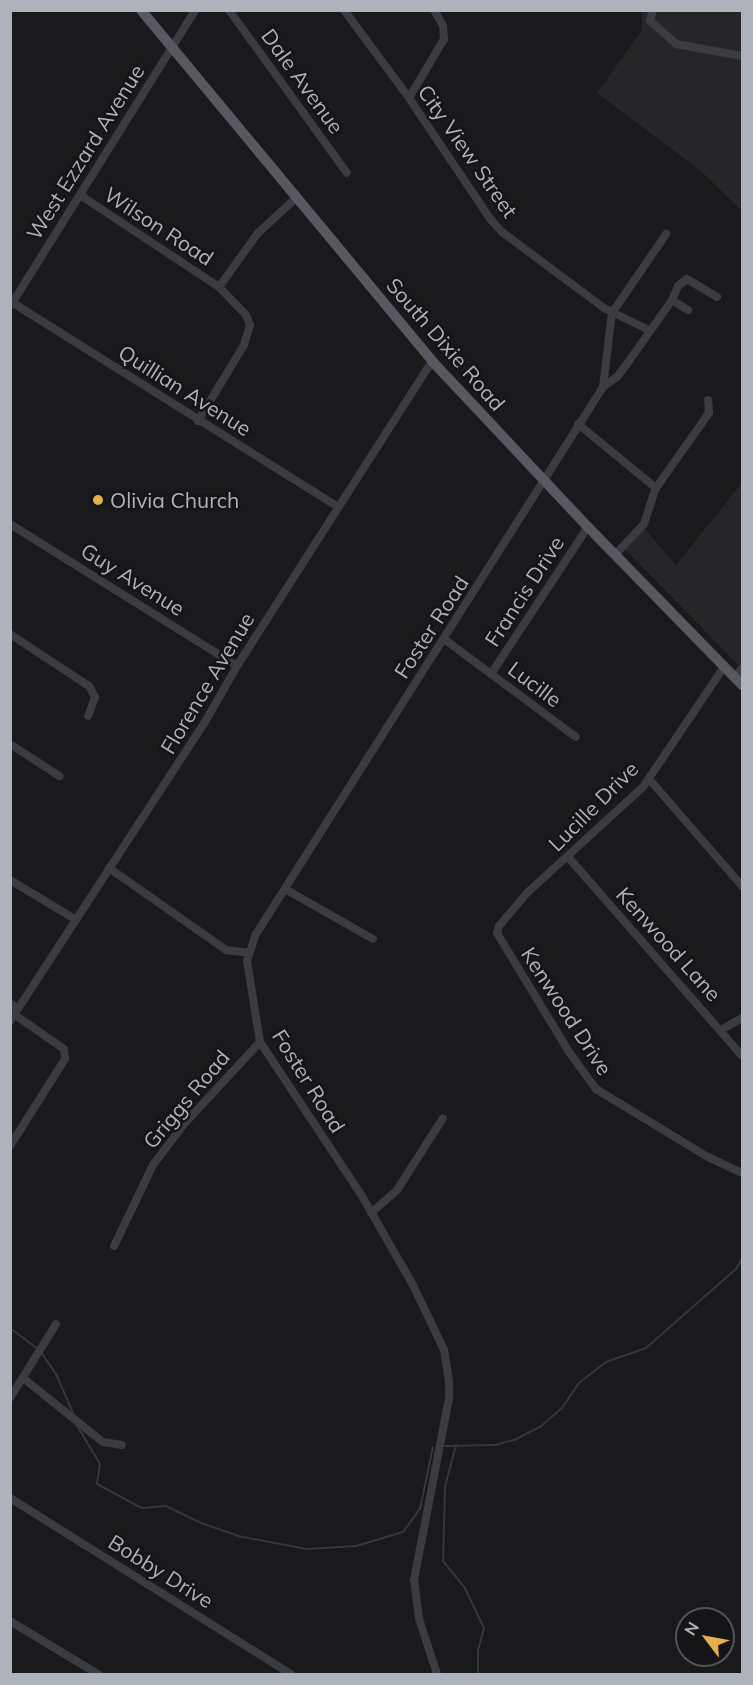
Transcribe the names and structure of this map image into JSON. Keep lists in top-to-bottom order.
{
  "streets": {
    "main road": ["South Dixie Road"],
    "street": [
      "Dale Avenue",
      "City View Street",
      "West Ezzard Avenue",
      "Wilson Road",
      "Quillian Avenue",
      "Guy Avenue",
      "Francis Drive",
      "Foster Road",
      "Florence Avenue",
      "Lucille",
      "Lucille Drive",
      "Kenwood Lane",
      "Kenwood Drive",
      "Griggs Road",
      "Bobby Drive"
    ]
  },
  "crossings": [
    ["West Ezzard Avenue", "Wilson Road"],
    ["West Ezzard Avenue", "South Dixie Road"],
    ["West Ezzard Avenue", "Quillian Avenue"],
    ["Wilson Road", "Quillian Avenue"],
    ["South Dixie Road", "Francis Drive"],
    ["South Dixie Road", "Foster Road"],
    ["South Dixie Road", "Florence Avenue"],
    ["South Dixie Road", "Lucille Drive"],
    ["Quillian Avenue", "Florence Avenue"],
    ["Guy Avenue", "Florence Avenue"],
    ["Francis Drive", "Lucille"],
    ["Foster Road", "Lucille"],
    ["Foster Road", "Griggs Road"],
    ["Lucille Drive", "Kenwood Lane"],
    ["Lucille Drive", "Kenwood Drive"]
  ],
  "places": ["Olivia Church"],
  "north": "top left"
}
